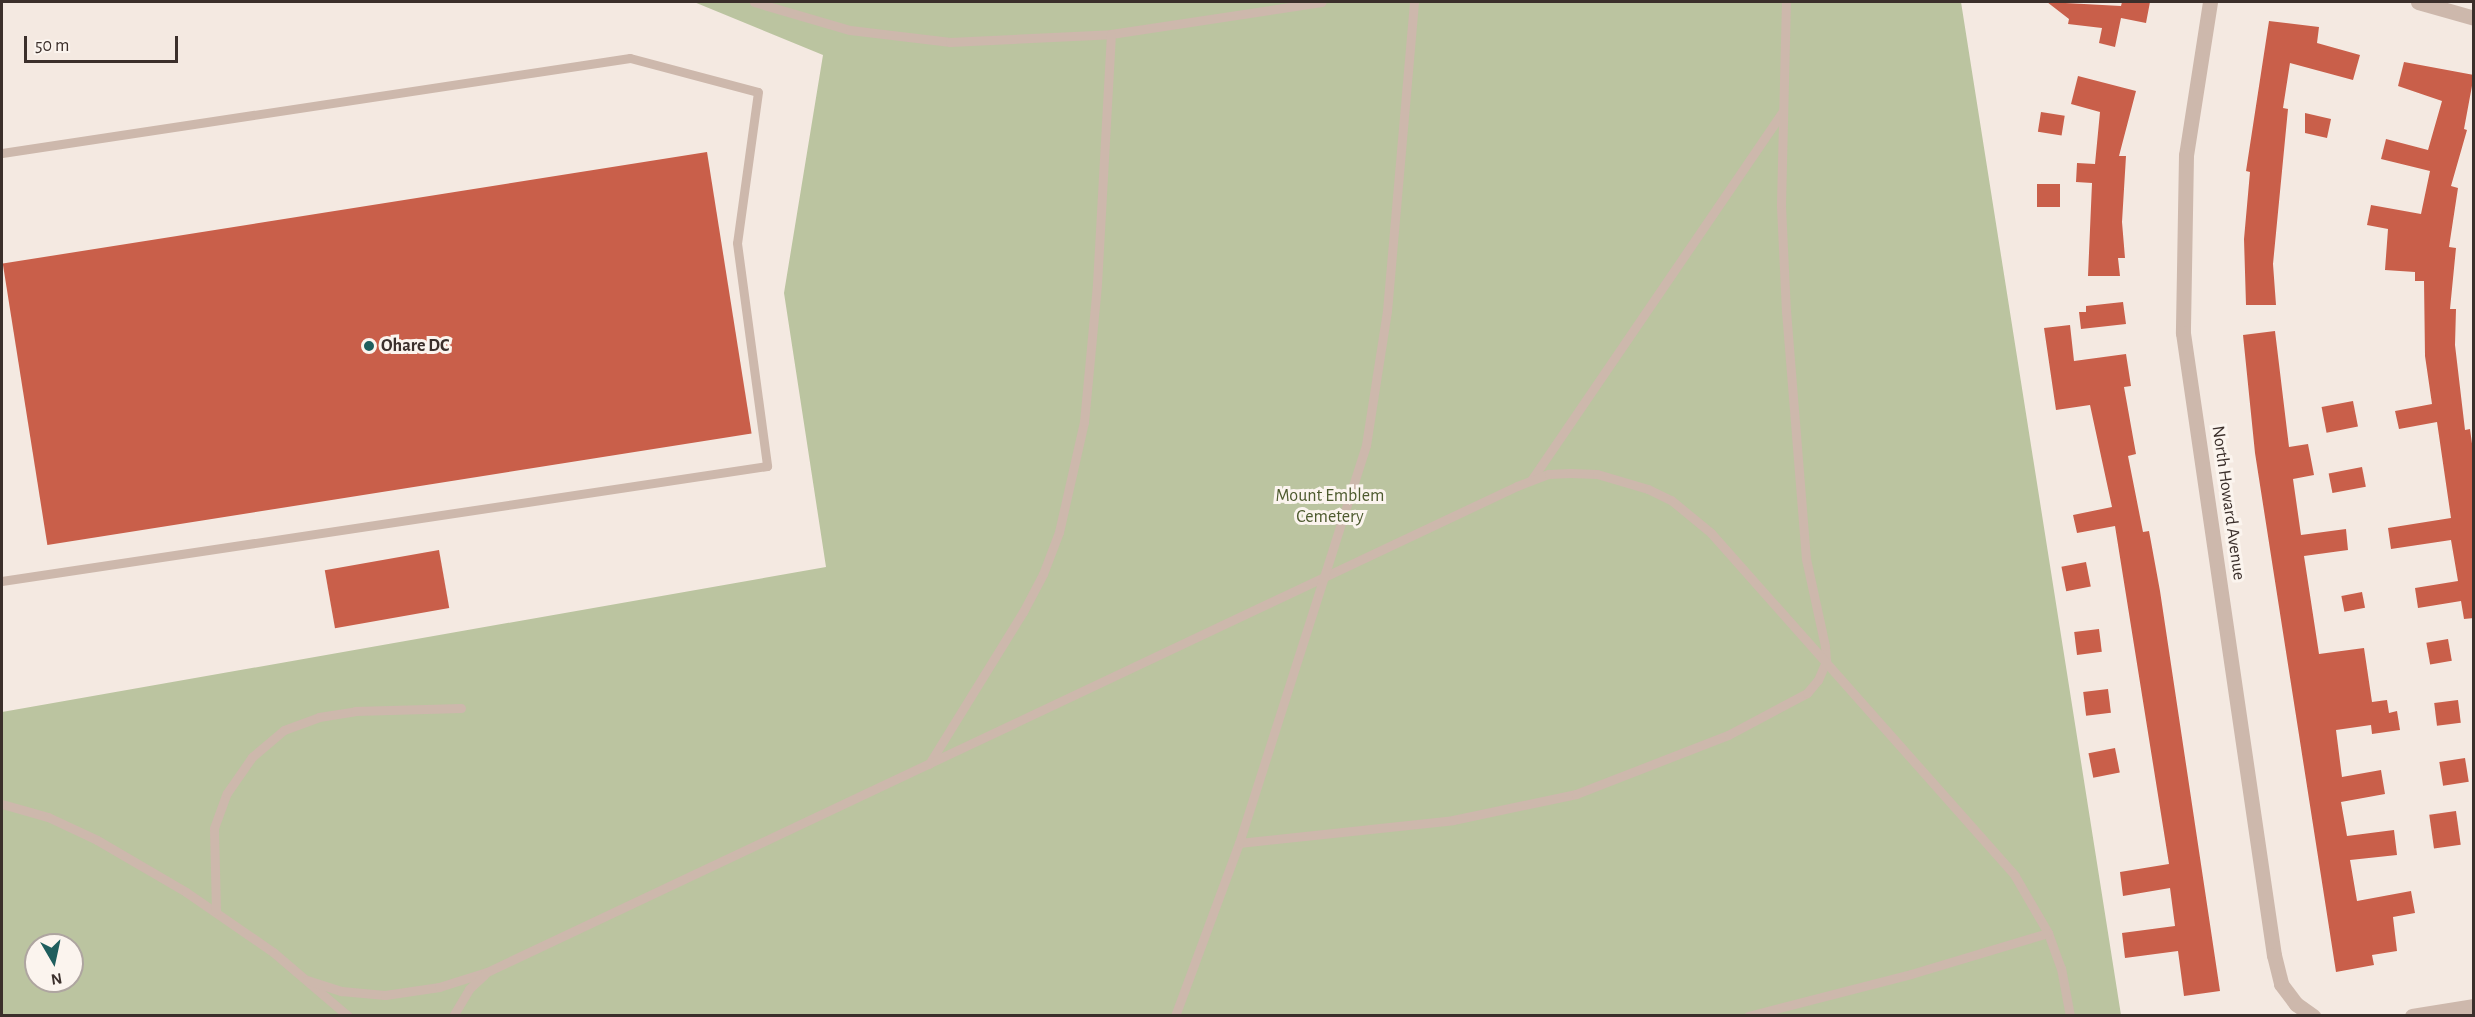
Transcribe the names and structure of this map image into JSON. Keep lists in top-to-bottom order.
{
  "streets": {
    "street": ["North Howard Avenue"]
  },
  "parks": ["Mount Emblem Cemetery"],
  "places": ["Ohare DC"],
  "scale_bar": "50 m",
  "north": "bottom"
}
